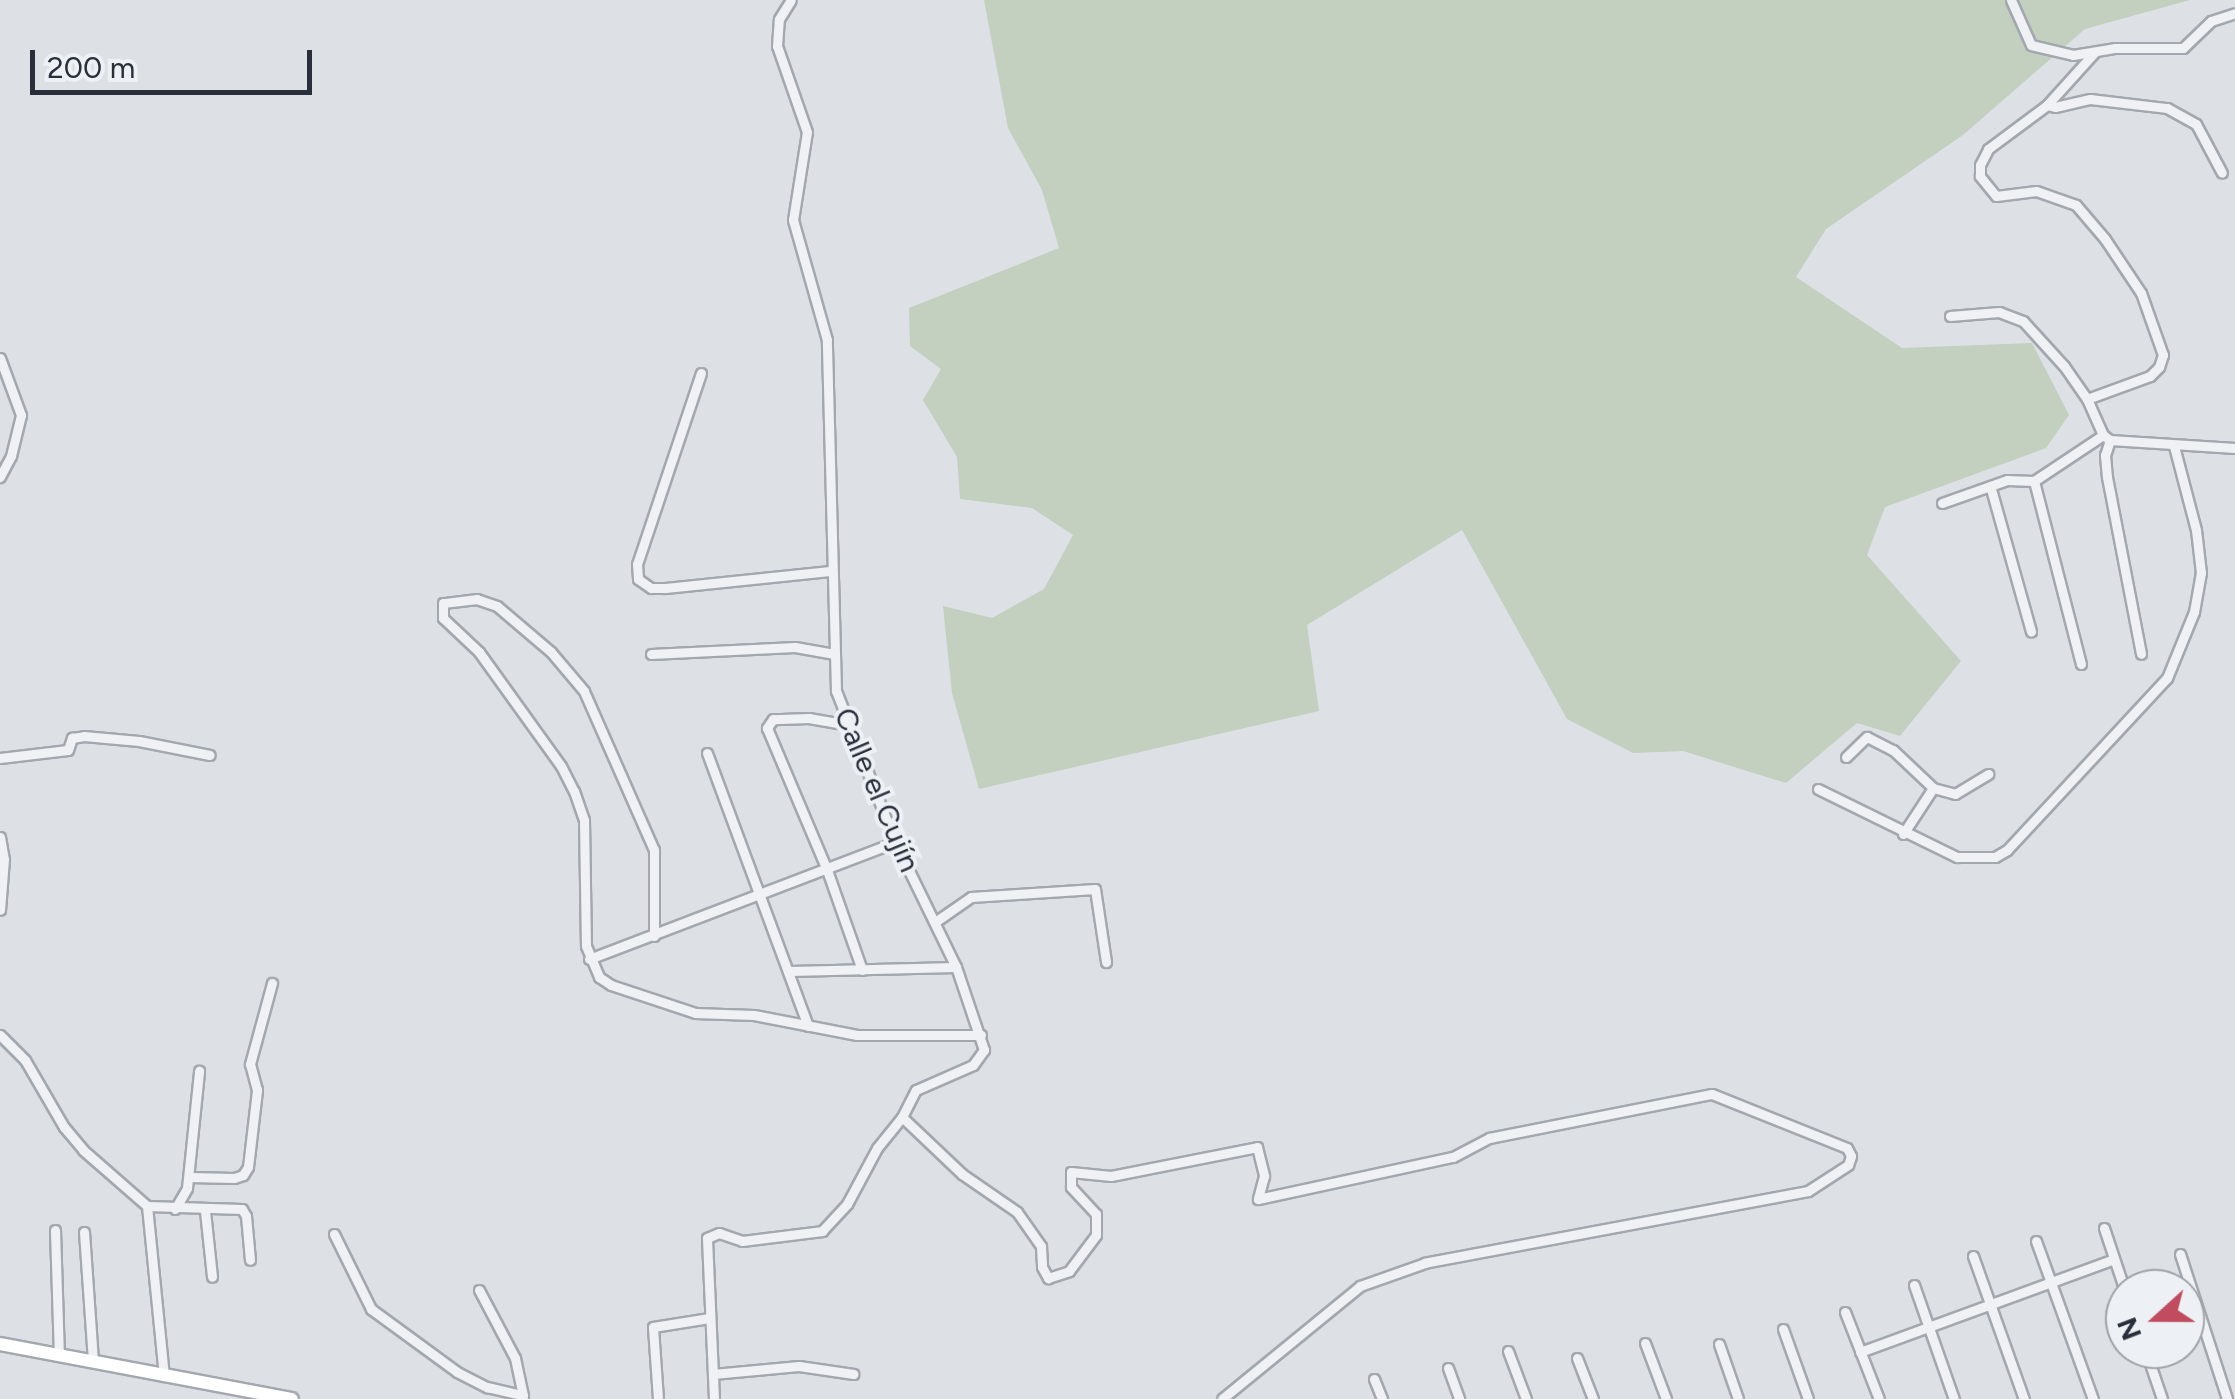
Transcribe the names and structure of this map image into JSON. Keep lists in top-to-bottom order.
{
  "streets": {
    "street": ["Calle el Cujín"]
  },
  "scale_bar": "200 m",
  "north": "left"
}
